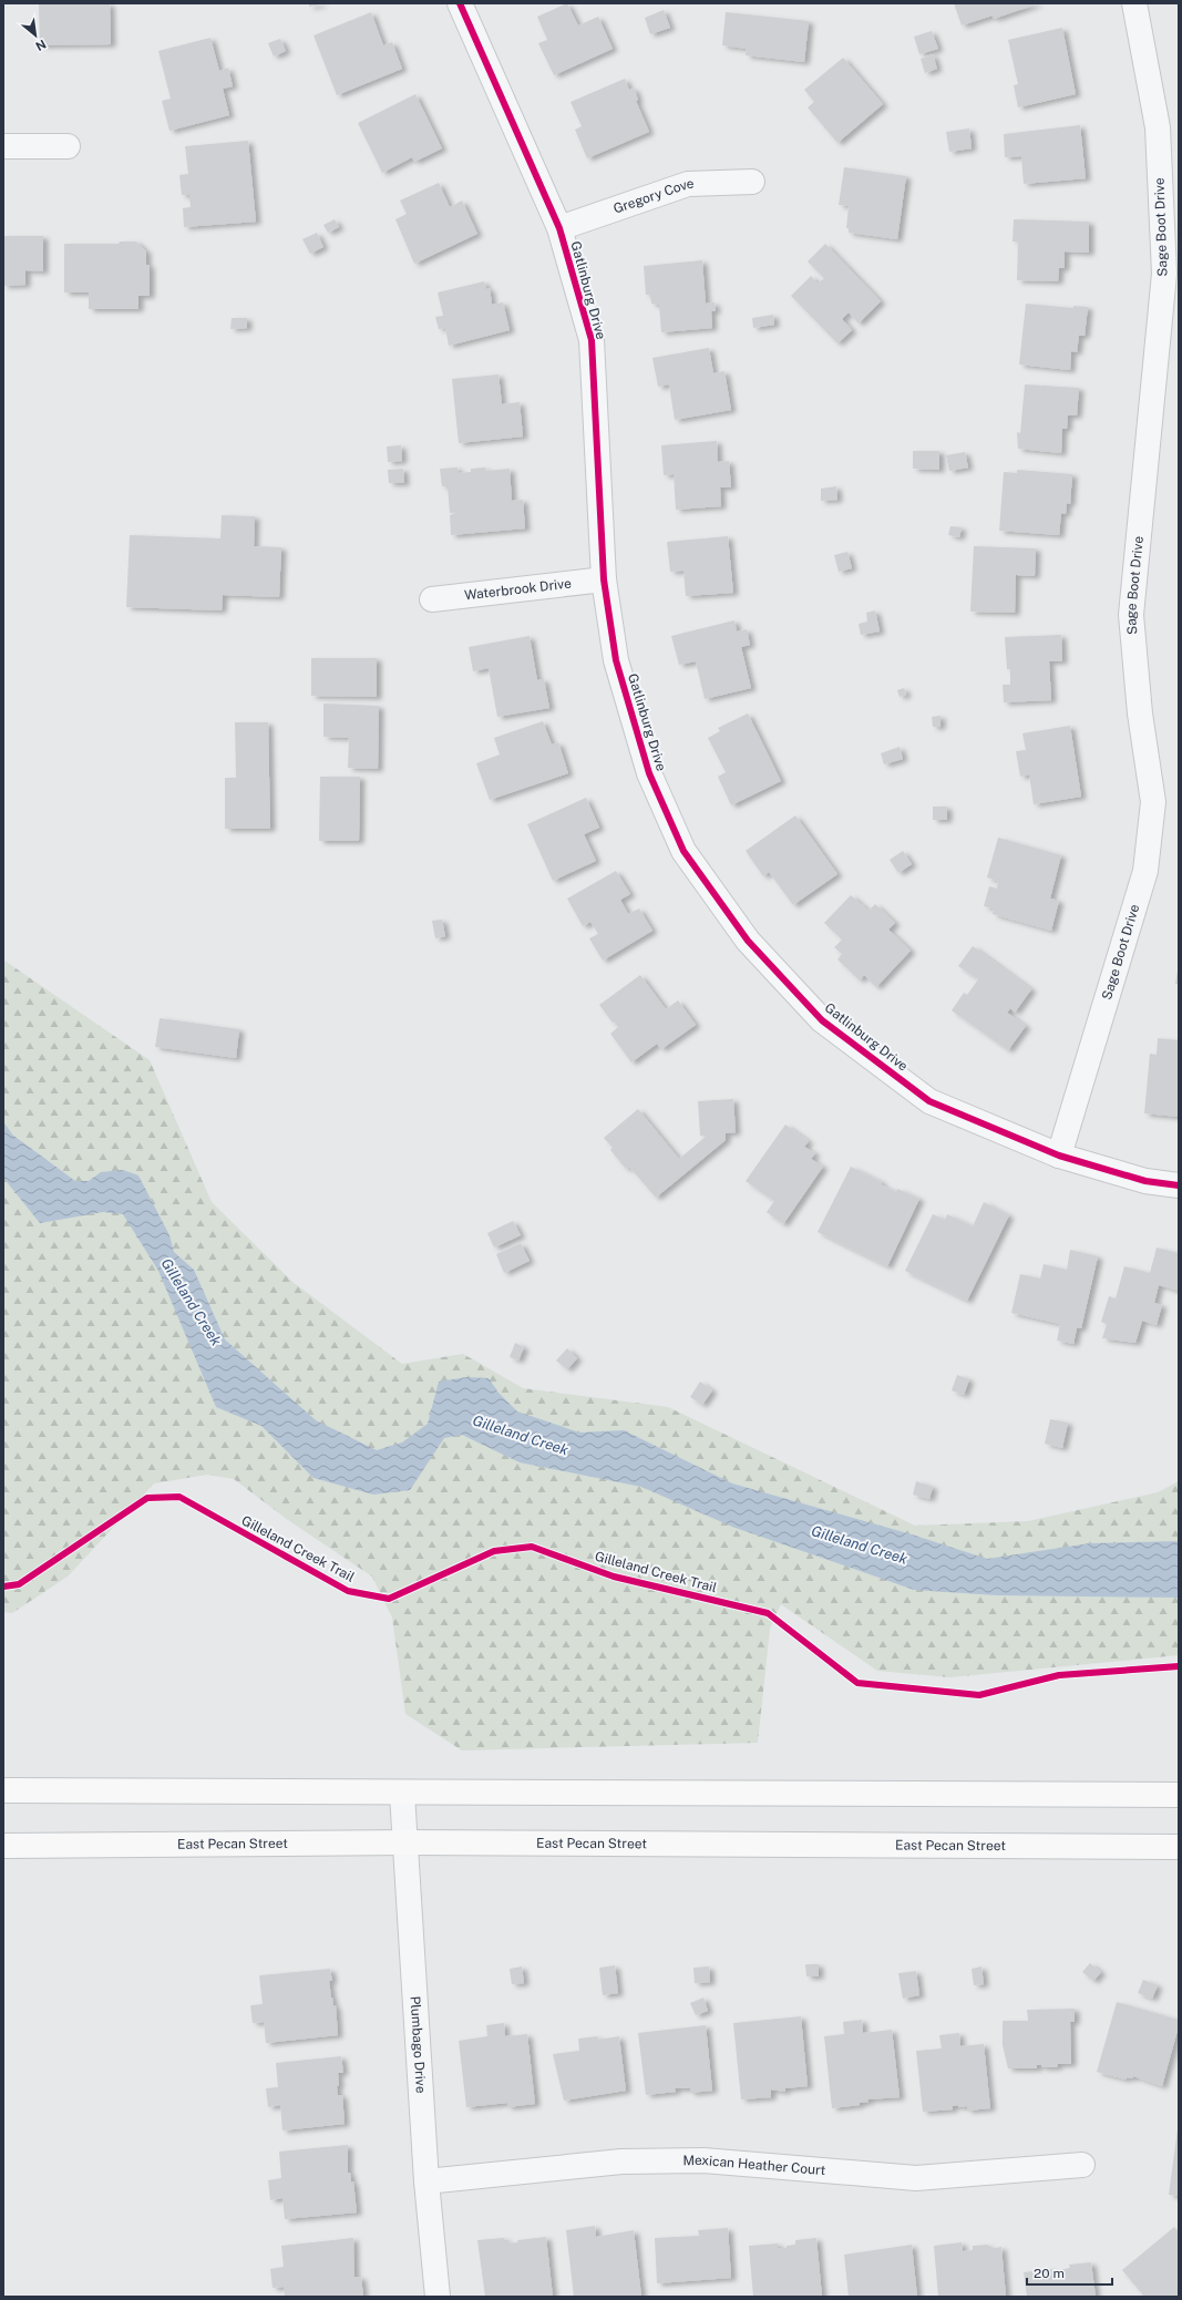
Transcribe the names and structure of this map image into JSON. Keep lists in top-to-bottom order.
{
  "streets": {
    "main road": ["East Pecan Street"],
    "street": [
      "Gregory Cove",
      "Sage Boot Drive",
      "Gatlinburg Drive",
      "Waterbrook Drive",
      "Plumbago Drive",
      "Mexican Heather Court"
    ],
    "cycle path": ["Gilleland Creek Trail"]
  },
  "crossings": [
    ["Gregory Cove", "Gatlinburg Drive"],
    ["Sage Boot Drive", "Gatlinburg Drive"],
    ["Gatlinburg Drive", "Waterbrook Drive"],
    ["East Pecan Street", "Plumbago Drive"],
    ["Plumbago Drive", "Mexican Heather Court"]
  ],
  "water": ["Gilleland Creek"],
  "scale_bar": "20 m",
  "north": "bottom right"
}
